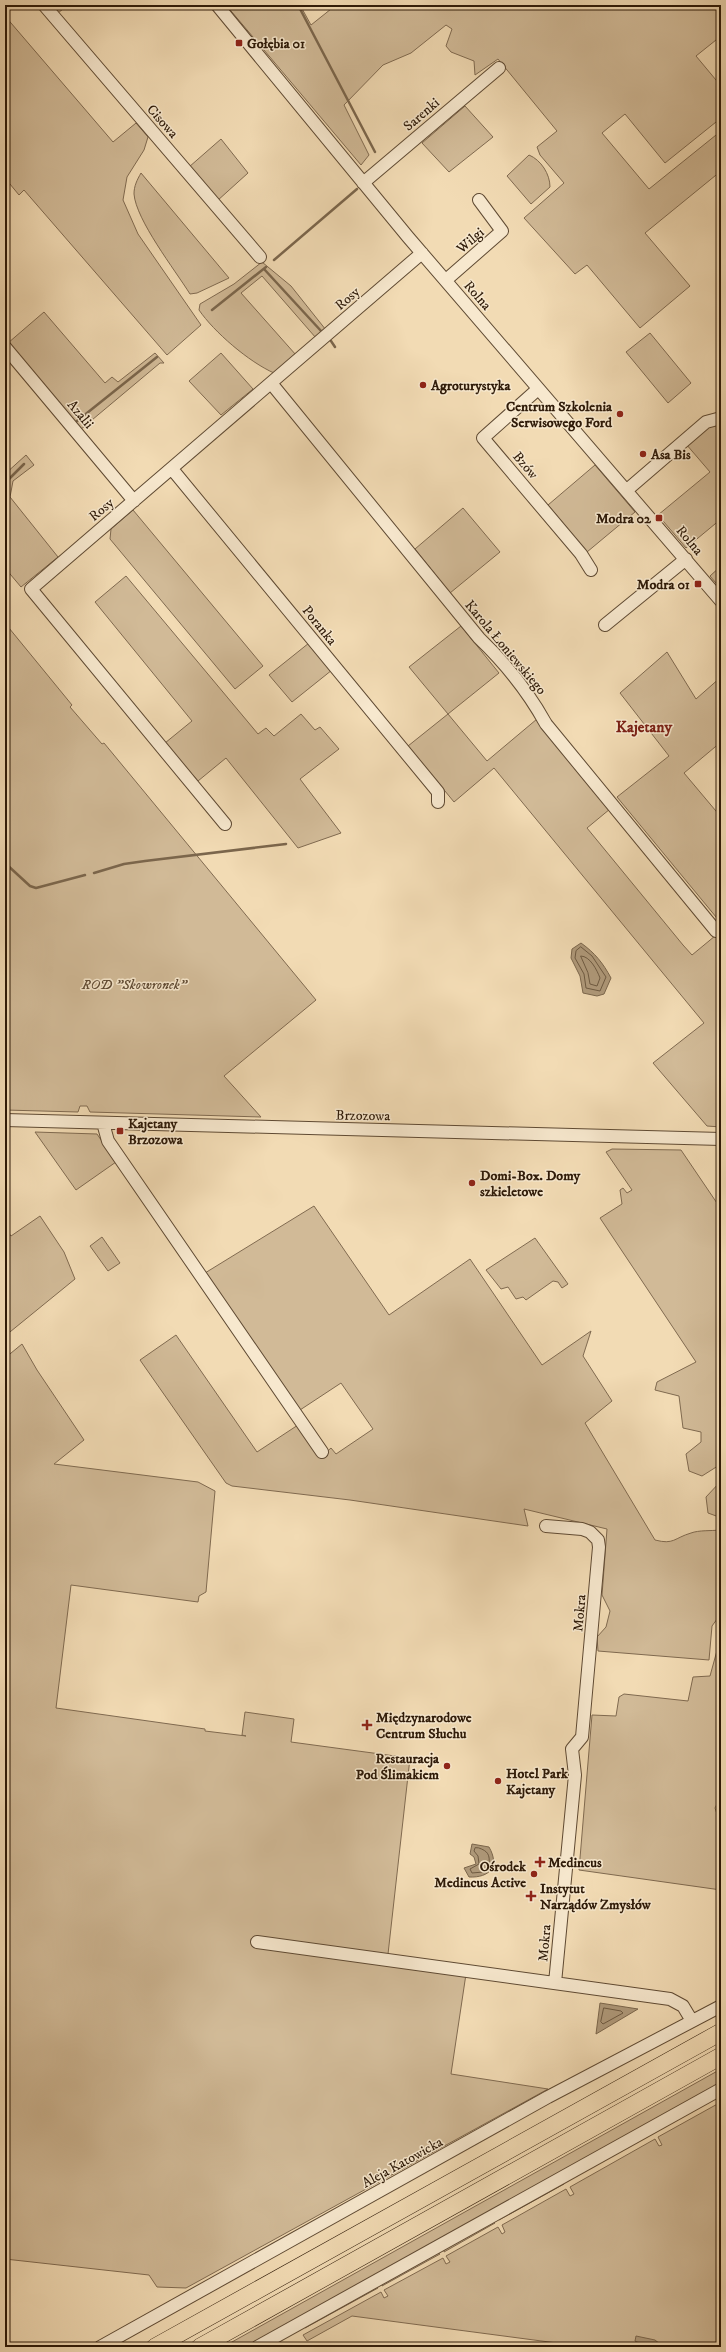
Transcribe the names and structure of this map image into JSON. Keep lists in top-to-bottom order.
{
  "streets": {
    "street": [
      "Sarenki",
      "Cisowa",
      "Wilgi",
      "Rolna",
      "Rosy",
      "Azalii",
      "Bzów",
      "Poranka",
      "Karola Łoniewskiego",
      "Brzozowa",
      "Mokra",
      "Aleja Katowicka"
    ]
  },
  "crossings": [
    ["Sarenki", "Rolna"],
    ["Wilgi", "Rolna"],
    ["Rolna", "Rosy"],
    ["Rolna", "Bzów"],
    ["Rosy", "Azalii"],
    ["Rosy", "Poranka"],
    ["Rosy", "Karola Łoniewskiego"],
    ["Mokra", "Aleja Katowicka"]
  ],
  "districts": ["Kajetany"],
  "parks": ["ROD \"Skowronek\""],
  "places": {
    "transit": [
      "Gołębia 01",
      "Modra 02",
      "Modra 01",
      "Kajetany Brzozowa"
    ],
    "other": [
      "Agroturystyka",
      "Centrum Szkolenia Serwisowego Ford",
      "Asa Bis",
      "Domi-Box. Domy szkieletowe",
      "Restauracja Pod Ślimakiem",
      "Hotel Park Kajetany",
      "Ośrodek Medincus Active"
    ],
    "health": ["Międzynarodowe Centrum Słuchu", "Medincus", "Instytut Narządów Zmysłów"]
  }
}
